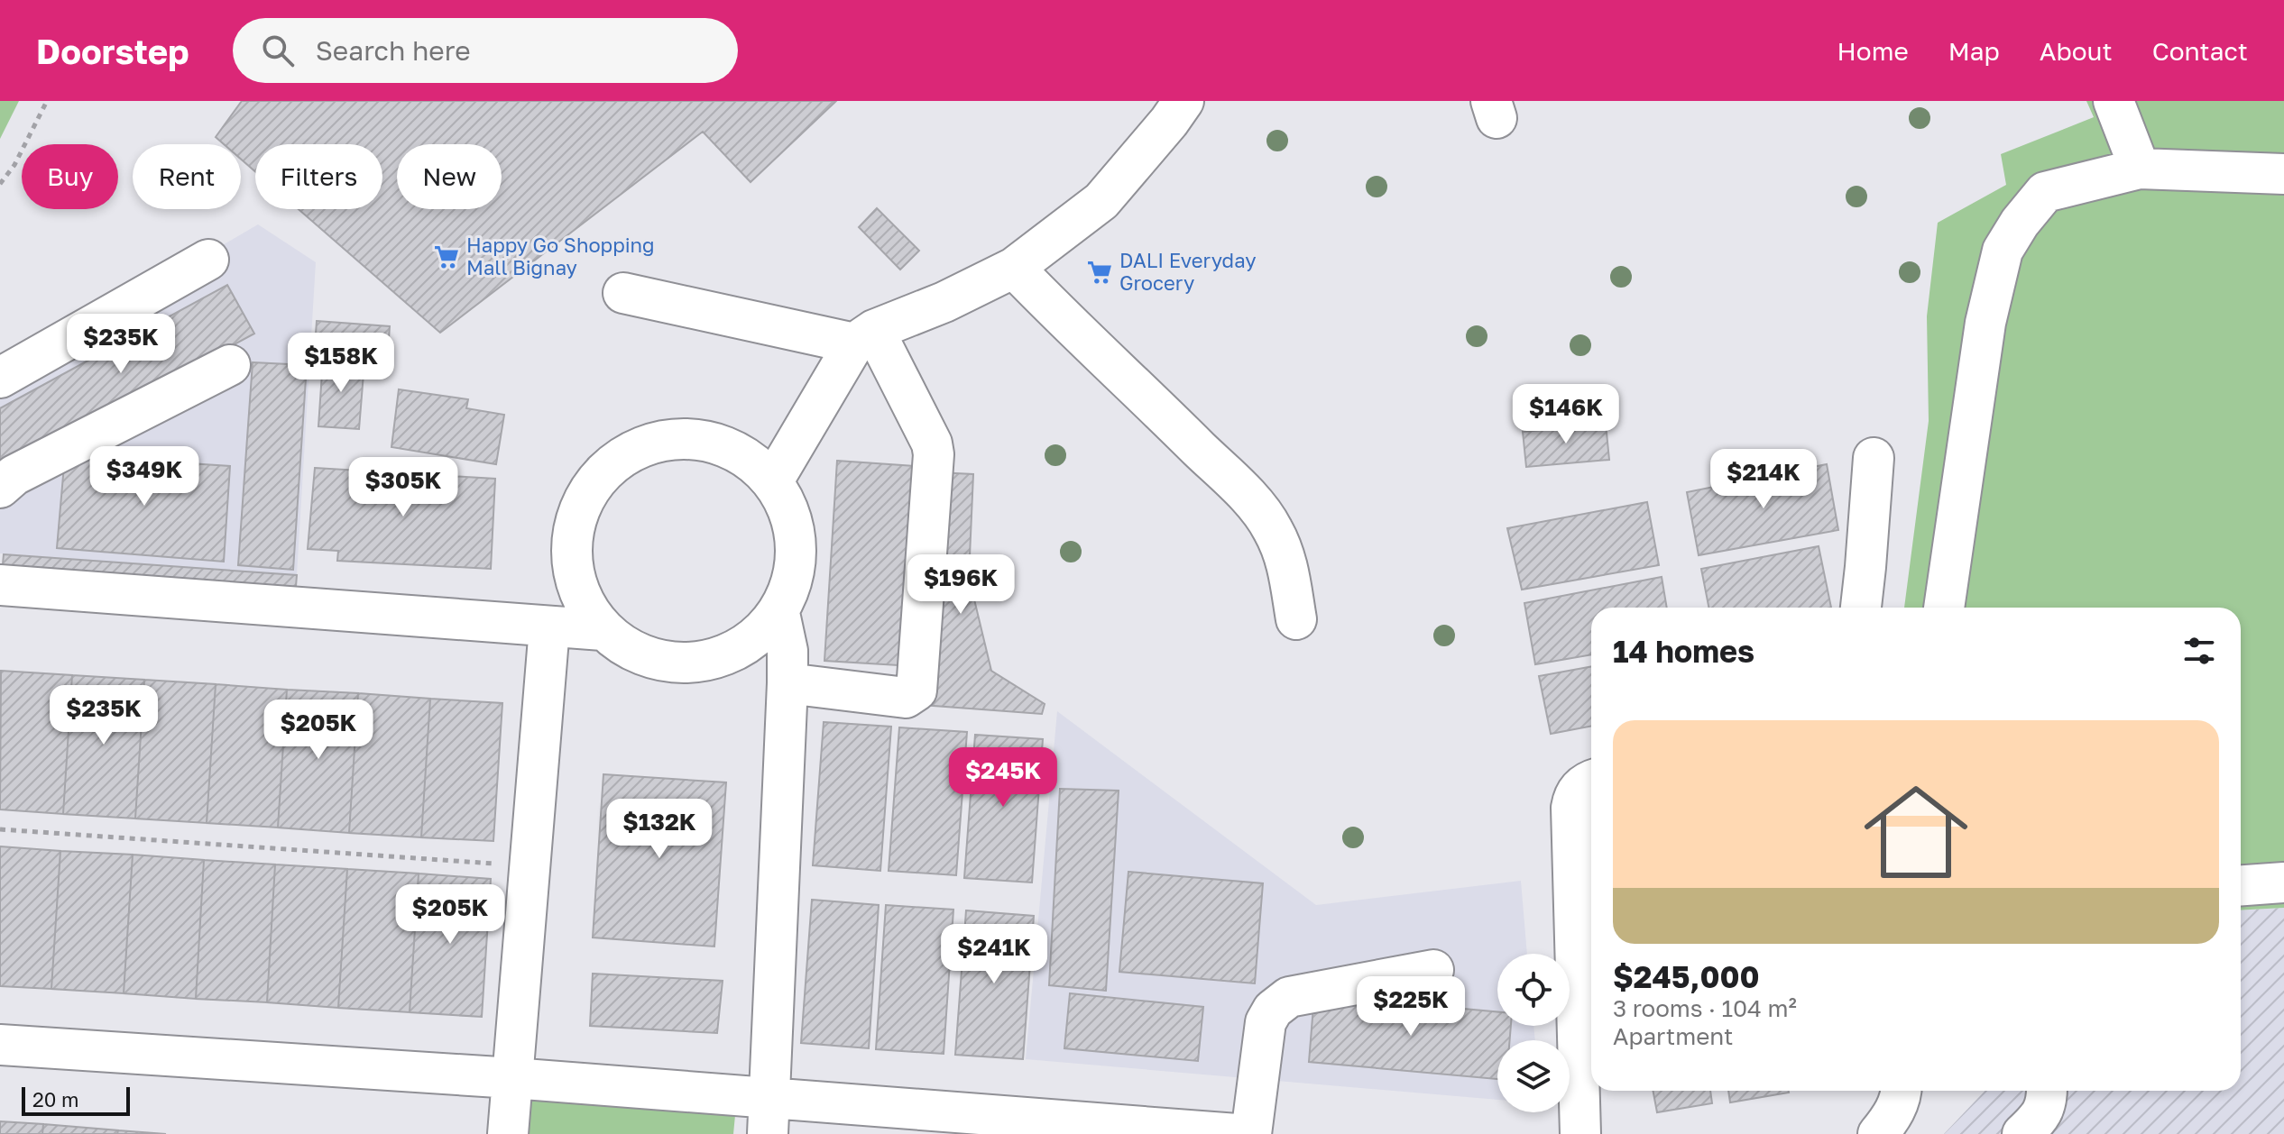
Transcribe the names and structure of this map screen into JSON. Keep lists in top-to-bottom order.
{
  "places": {
    "supermarket": ["Happy Go Shopping Mall Bignay", "DALI Everyday Grocery"]
  },
  "scale_bar": "20 m",
  "page": {
    "header": "Doorstep",
    "search": "Search here",
    "nav": [
      "Home",
      "Map",
      "About",
      "Contact"
    ],
    "chip": [
      "Buy",
      "Rent",
      "Filters",
      "New"
    ],
    "price": [
      "$235K",
      "$158K",
      "$146K",
      "$349K",
      "$214K",
      "$305K",
      "$196K",
      "$235K",
      "$205K",
      "$245K",
      "$132K",
      "$205K",
      "$241K",
      "$225K"
    ],
    "heading": "14 homes",
    "list": [
      {
        "name": "$245,000",
        "note": "3 rooms · 104 m² · Apartment"
      }
    ],
    "scale": "20 m"
  }
}
